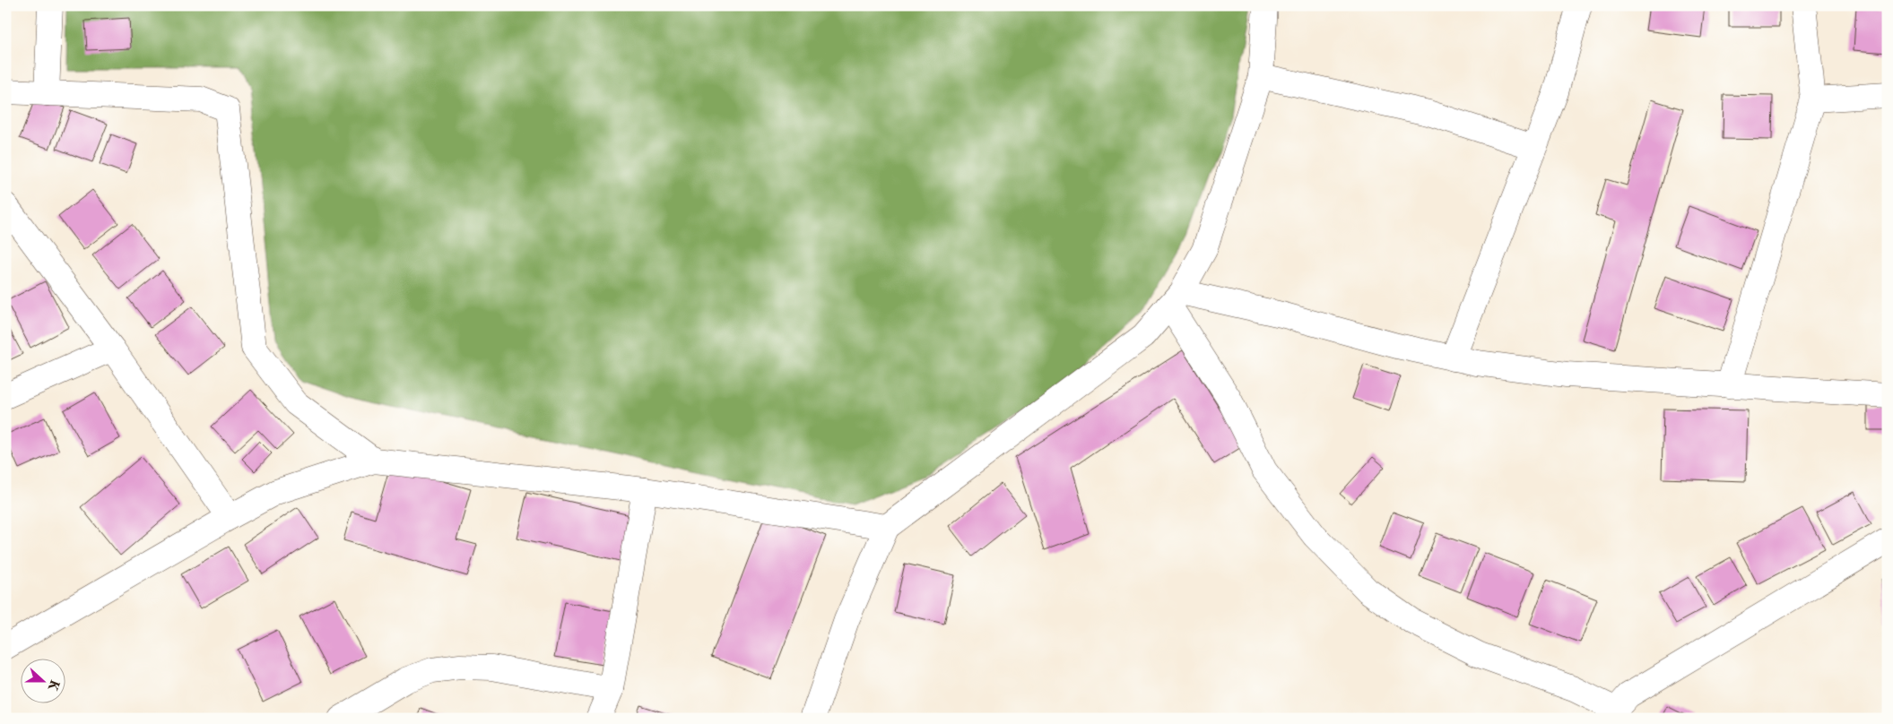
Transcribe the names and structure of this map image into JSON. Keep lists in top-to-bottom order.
{
  "north": "right"
}
